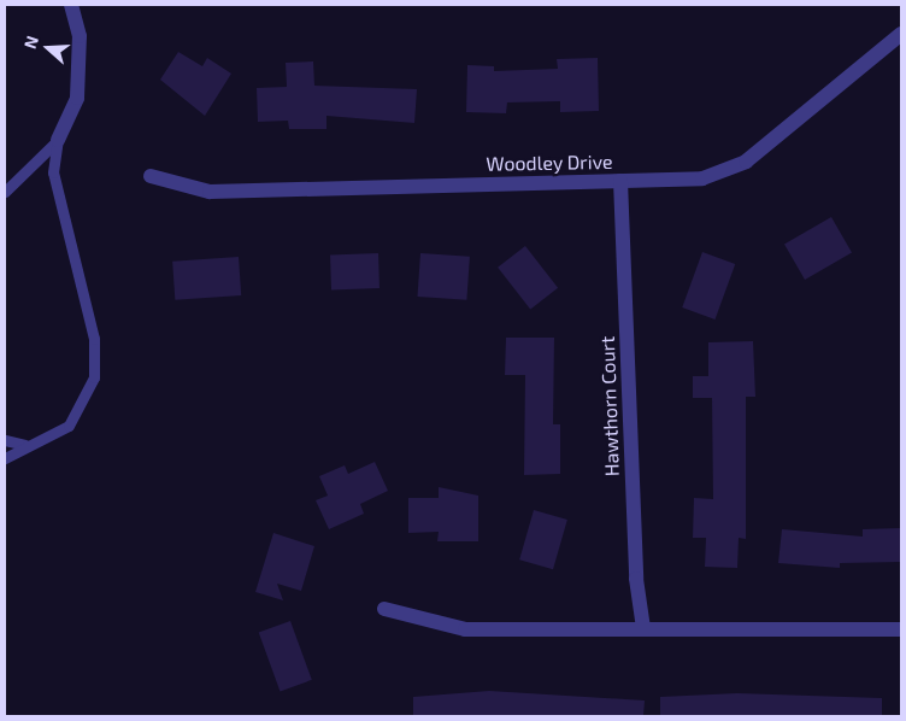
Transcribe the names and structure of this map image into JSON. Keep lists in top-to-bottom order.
{
  "streets": {
    "street": ["Woodley Drive", "Hawthorn Court"]
  },
  "crossings": [
    ["Woodley Drive", "Hawthorn Court"]
  ],
  "north": "left"
}
